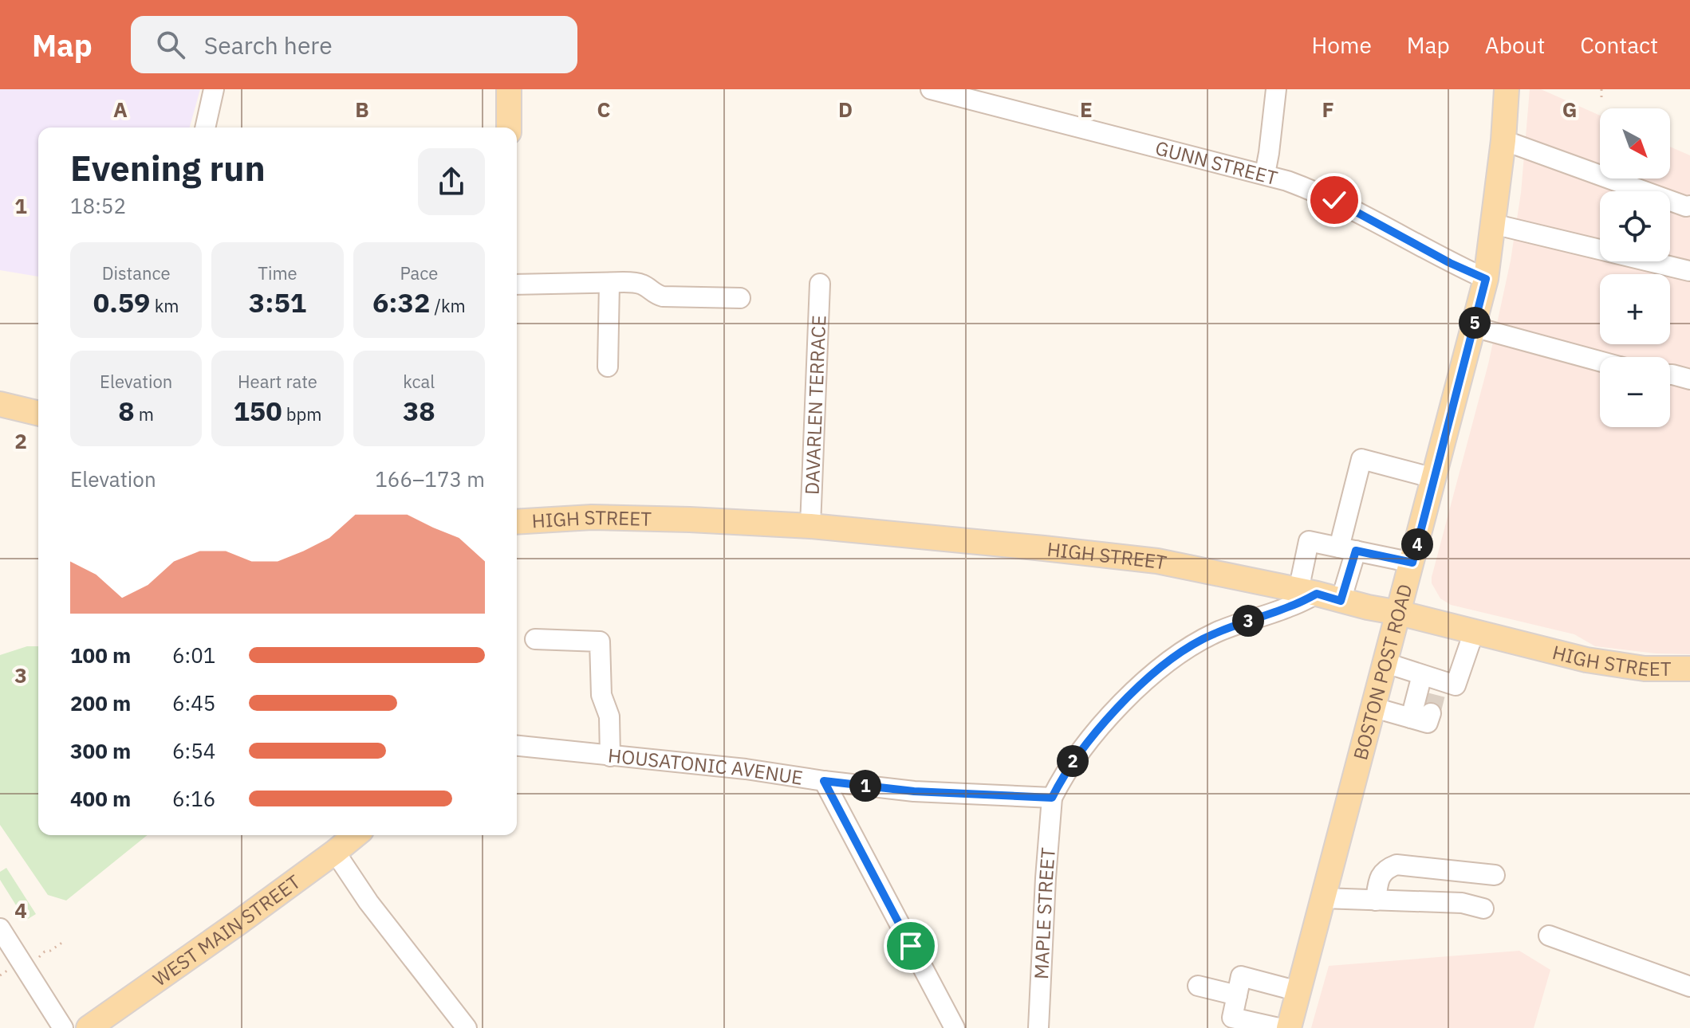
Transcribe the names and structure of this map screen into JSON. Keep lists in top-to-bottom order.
{
  "streets": {
    "main road": ["HIGH STREET", "BOSTON POST ROAD", "WEST MAIN STREET"],
    "street": [
      "GUNN STREET",
      "DAVARLEN TERRACE",
      "HOUSATONIC AVENUE",
      "MAPLE STREET"
    ]
  },
  "crossings": [
    ["GUNN STREET", "BOSTON POST ROAD"],
    ["DAVARLEN TERRACE", "HIGH STREET"],
    ["HIGH STREET", "BOSTON POST ROAD"],
    ["HOUSATONIC AVENUE", "MAPLE STREET"]
  ],
  "north": "bottom right",
  "page": {
    "header": "Map",
    "search": "Search here",
    "nav": [
      "Home",
      "Map",
      "About",
      "Contact"
    ],
    "map_buttons": ["+", "−"],
    "heading": ["Evening run", "18:52"],
    "stats": [
      ["Distance", "0.59 km"],
      ["Time", "3:51"],
      ["Pace", "6:32 /km"],
      ["Elevation", "8 m"],
      ["Heart rate", "150 bpm"],
      ["kcal", "38"]
    ],
    "pins": [
      "5",
      "4",
      "3",
      "2",
      "1"
    ],
    "chart": ["Elevation", "166–173 m"],
    "list": [
      {
        "name": "100 m",
        "note": "6:01"
      },
      {
        "name": "200 m",
        "note": "6:45"
      },
      {
        "name": "300 m",
        "note": "6:54"
      },
      {
        "name": "400 m",
        "note": "6:16"
      }
    ]
  },
  "grid": {
    "columns": [
      "A",
      "B",
      "C",
      "D",
      "E",
      "F",
      "G"
    ],
    "rows": [
      "1",
      "2",
      "3",
      "4"
    ]
  }
}
